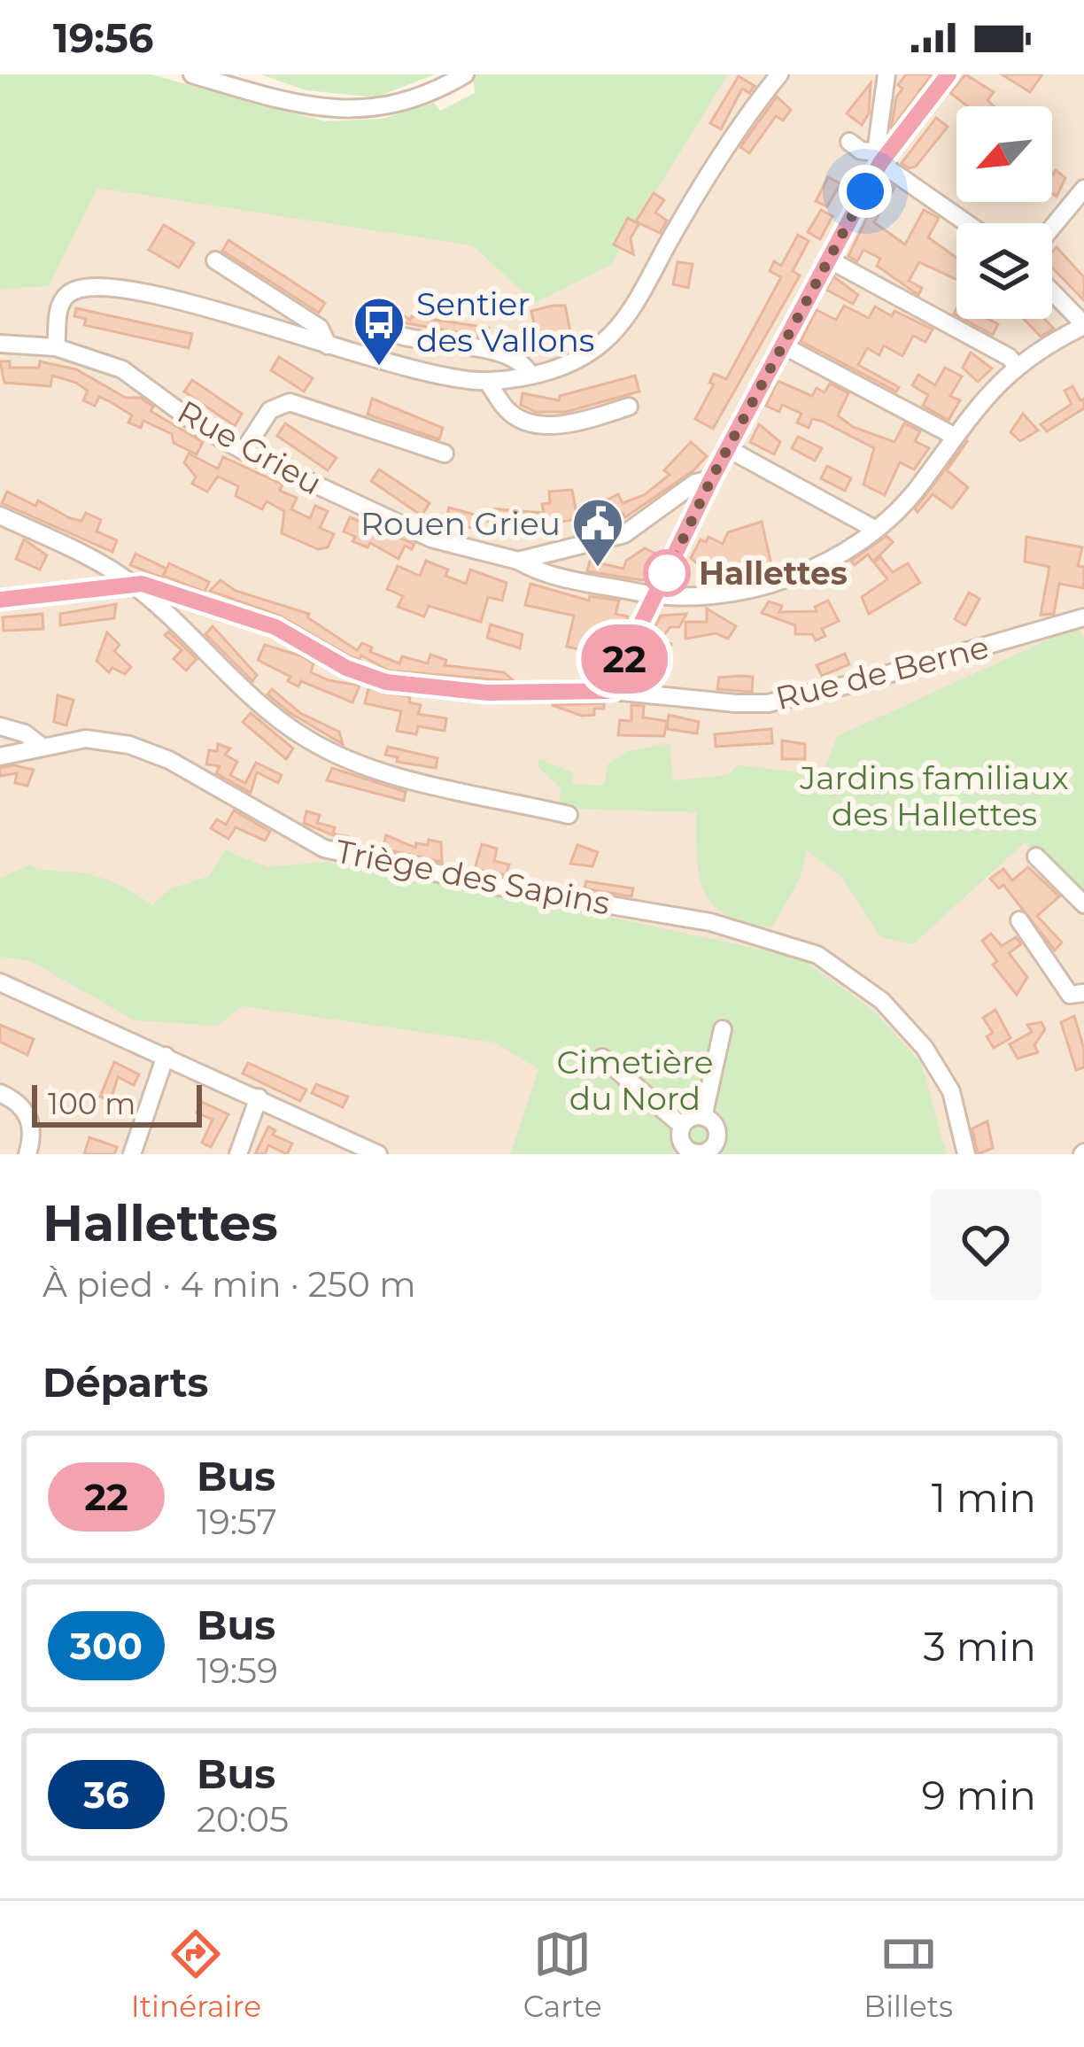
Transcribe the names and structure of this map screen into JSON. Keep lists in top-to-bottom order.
{
  "streets": {
    "street": ["Rue Grieu", "Rue de Berne", "Triège des Sapins"]
  },
  "parks": ["Jardins familiaux des Hallettes", "Cimetière du Nord"],
  "places": {
    "bus stop": ["Sentier des Vallons"],
    "public building": ["Rouen Grieu"],
    "other": ["Hallettes"]
  },
  "lines": ["bus line 22"],
  "scale_bar": "100 m",
  "north": "bottom left",
  "page": {
    "status": "19:56",
    "on_map": "22",
    "scale": "100 m",
    "heading": [
      ["Hallettes", "À pied · 4 min · 250 m"],
      "Départs"
    ],
    "list": [
      {
        "mark": "22",
        "name": "Bus",
        "note": "19:57",
        "value": "1 min"
      },
      {
        "mark": "300",
        "name": "Bus",
        "note": "19:59",
        "value": "3 min"
      },
      {
        "mark": "36",
        "name": "Bus",
        "note": "20:05",
        "value": "9 min"
      }
    ],
    "tabs": ["Itinéraire", "Carte", "Billets"]
  }
}
